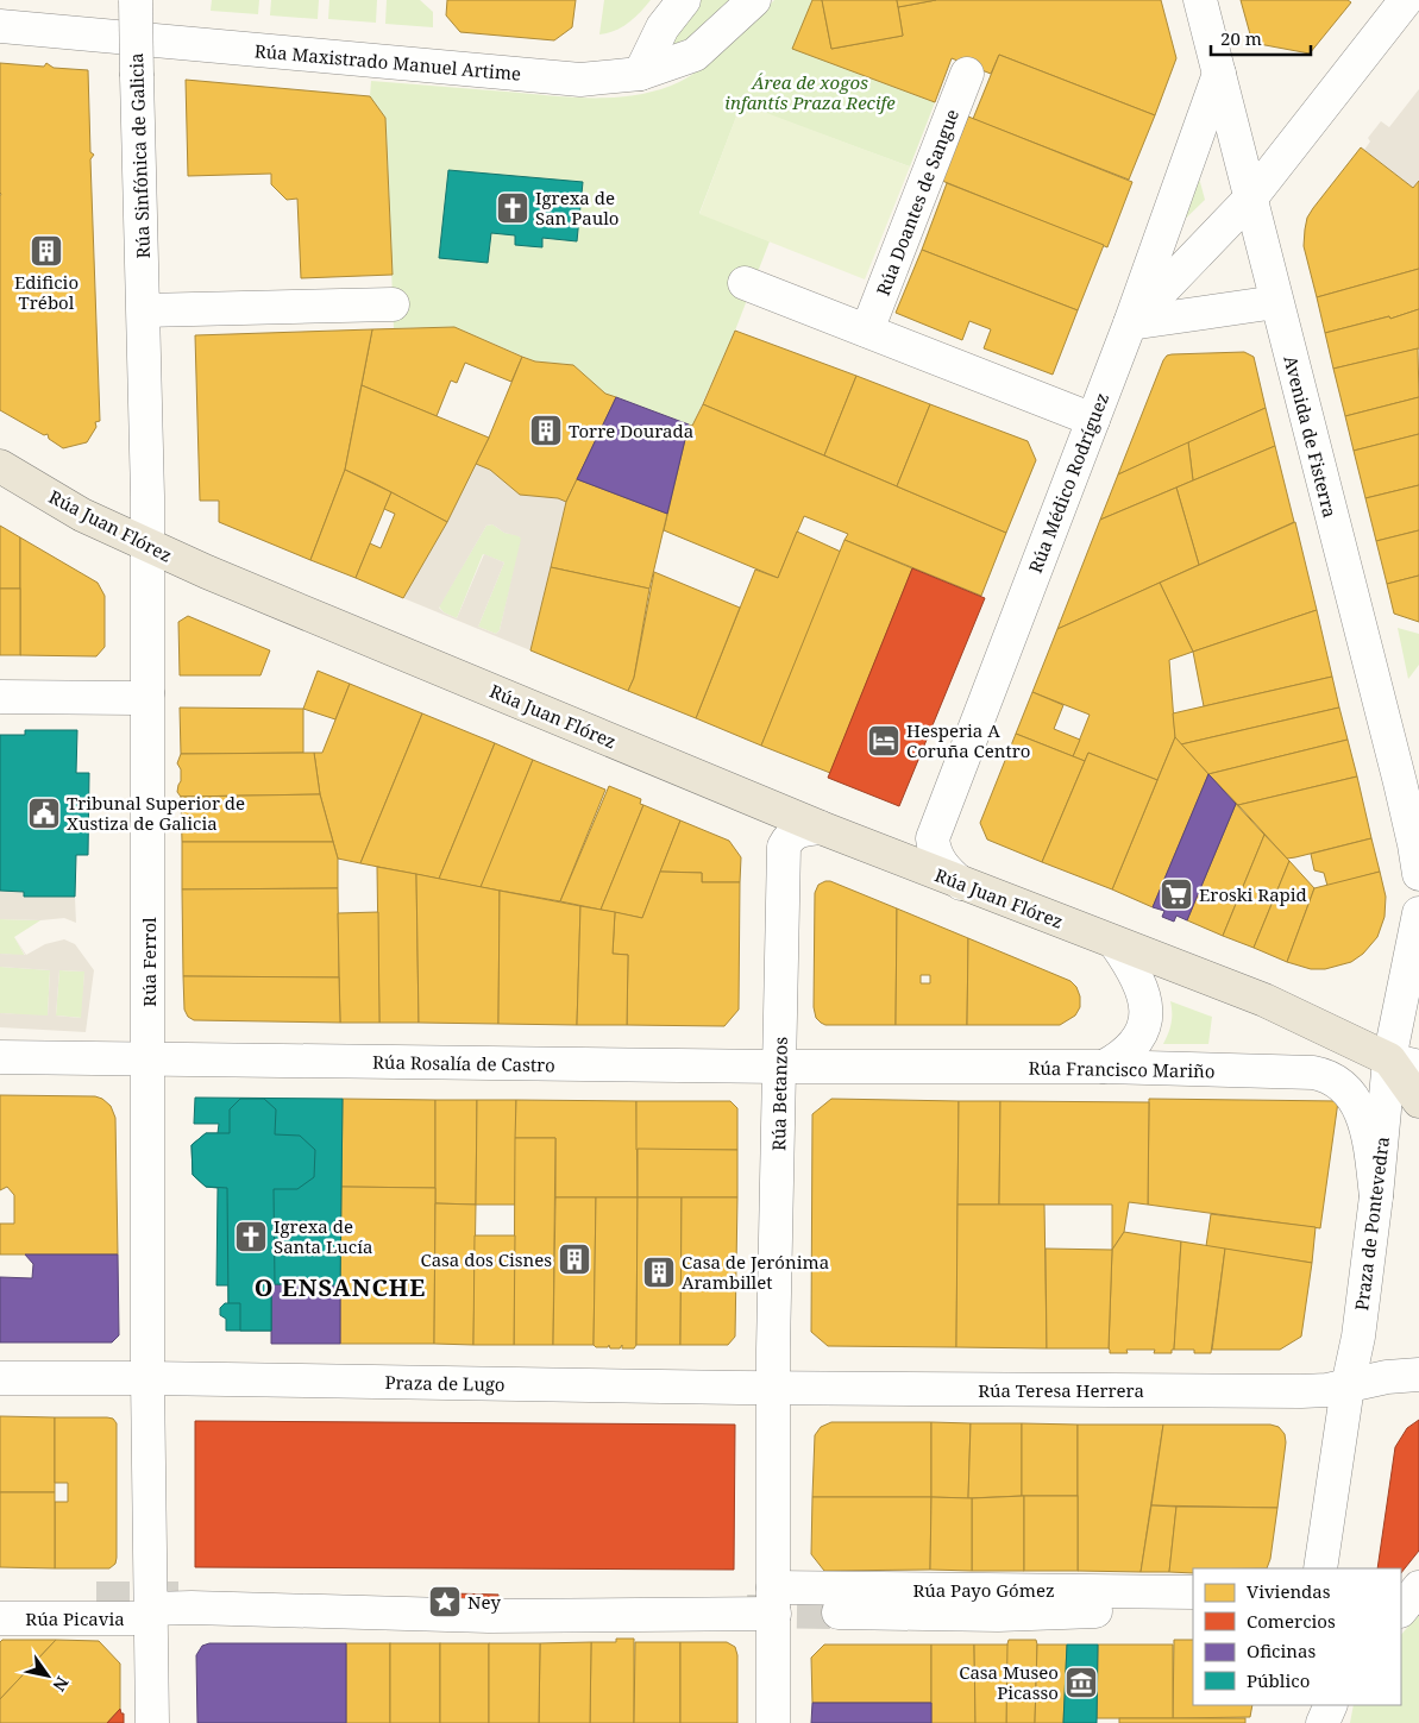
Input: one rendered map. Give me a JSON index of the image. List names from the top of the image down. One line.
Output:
{"streets":{"main road":["Rúa Juan Flórez"],"street":["Rúa Maxistrado Manuel Artime","Rúa Sinfónica de Galicia","Rúa Doantes de Sangue","Avenida de Fisterra","Rúa Médico Rodríguez","Rúa Ferrol","Rúa Rosalía de Castro","Rúa Francisco Mariño","Rúa Betanzos","Praza de Pontevedra","Praza de Lugo","Rúa Teresa Herrera","Rúa Payo Gómez","Rúa Picavia"]},"crossings":[["Rúa Sinfónica de Galicia","Rúa Juan Flórez"],["Rúa Sinfónica de Galicia","Rúa Ferrol"],["Avenida de Fisterra","Rúa Médico Rodríguez"],["Rúa Médico Rodríguez","Rúa Juan Flórez"],["Rúa Juan Flórez","Rúa Ferrol"],["Rúa Juan Flórez","Rúa Betanzos"],["Rúa Juan Flórez","Praza de Pontevedra"],["Rúa Ferrol","Rúa Rosalía de Castro"],["Rúa Ferrol","Praza de Lugo"],["Rúa Rosalía de Castro","Rúa Francisco Mariño"],["Rúa Rosalía de Castro","Rúa Betanzos"],["Rúa Francisco Mariño","Rúa Betanzos"],["Rúa Francisco Mariño","Praza de Pontevedra"],["Rúa Betanzos","Praza de Lugo"],["Rúa Betanzos","Rúa Teresa Herrera"],["Praza de Pontevedra","Rúa Teresa Herrera"],["Praza de Lugo","Rúa Teresa Herrera"]],"districts":["O ENSANCHE"],"parks":["Área de xogos infantís Praza Recife"],"places":{"church":["Igrexa de San Paulo","Igrexa de Santa Lucía"],"building":["Edificio Trébol","Torre Dourada","Casa dos Cisnes","Casa de Jerónima Arambillet"],"hotel":["Hesperia A Coruña Centro"],"public building":["Tribunal Superior de Xustiza de Galicia"],"supermarket":["Eroski Rapid"],"place":["Ney"],"museum":["Casa Museo Picasso"]},"legend":["Viviendas","Comercios","Oficinas","Público"],"scale_bar":"20 m","north":"bottom right"}
